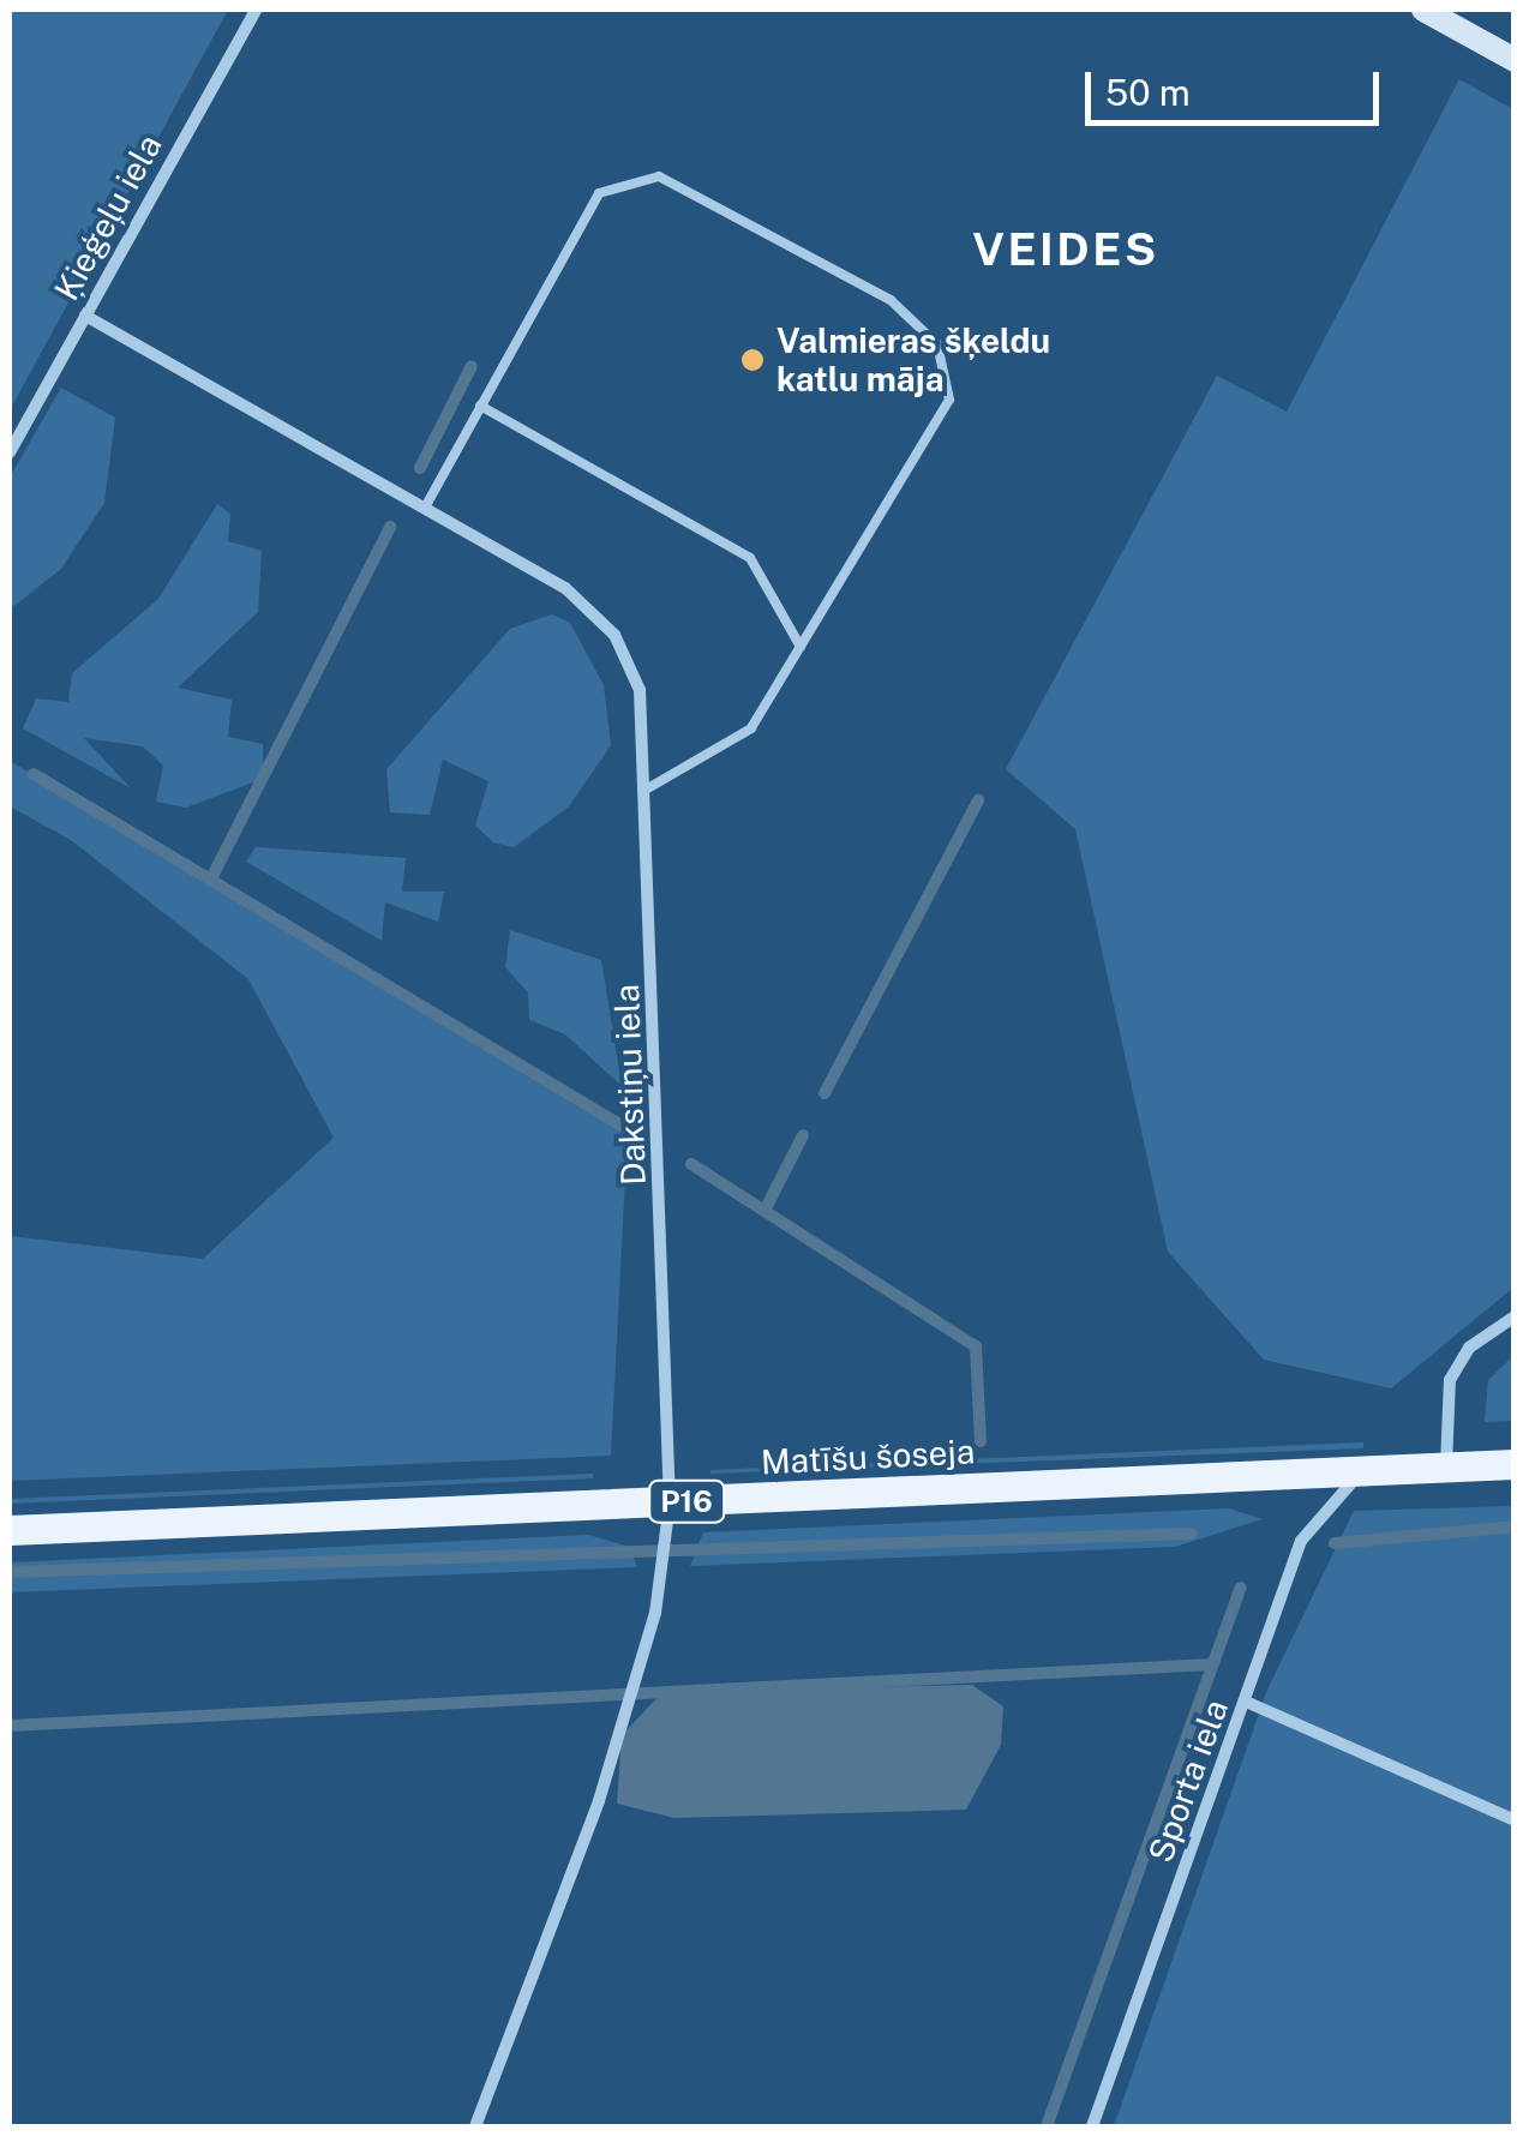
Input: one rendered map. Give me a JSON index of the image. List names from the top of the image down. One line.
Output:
{"streets":{"main road":["Matīšu šoseja","P16"],"street":["Ķieģeļu iela","Dakstiņu iela","Sporta iela"]},"crossings":[["Ķieģeļu iela","Dakstiņu iela"],["Dakstiņu iela","Matīšu šoseja"],["Matīšu šoseja","Sporta iela"]],"districts":["VEIDES"],"places":["Valmieras šķeldu katlu māja"],"scale_bar":"50 m"}
